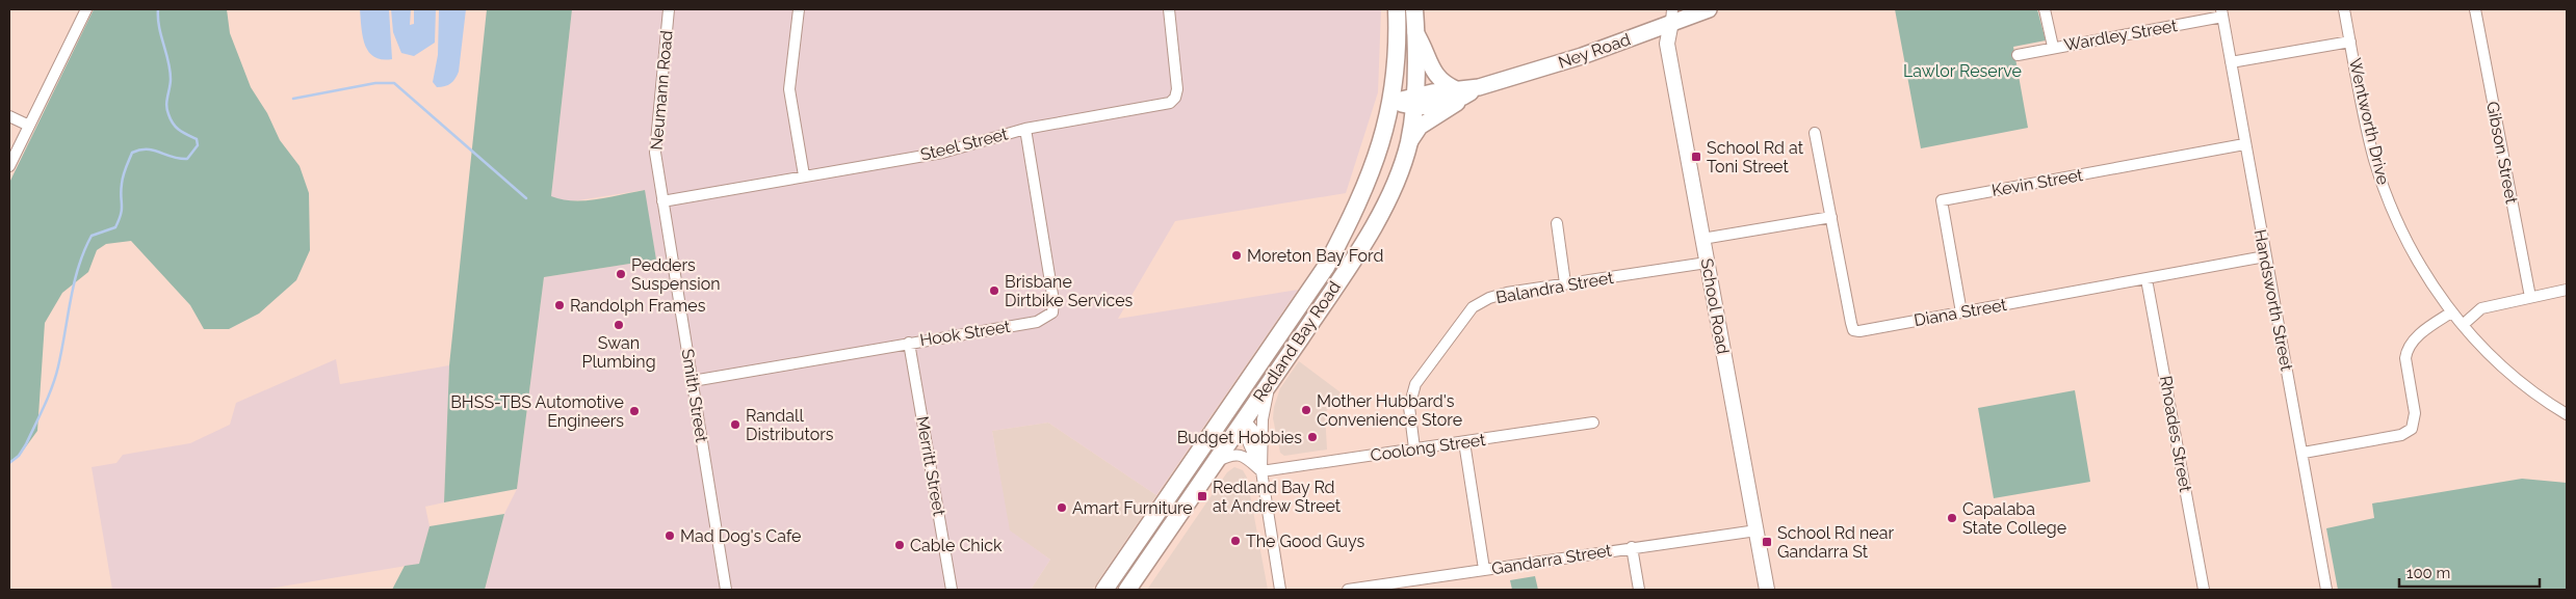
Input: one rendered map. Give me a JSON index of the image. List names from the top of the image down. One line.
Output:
{"streets":{"main road":["Ney Road","Redland Bay Road"],"street":["Wardley Street","Neumann Road","Wentworth Drive","Steel Street","Gibson Street","Kevin Street","Balandra Street","Handsworth Street","School Road","Diana Street","Hook Street","Smith Street","Rhoades Street","Coolong Street","Merritt Street","Gandarra Street"]},"crossings":[["Wardley Street","Handsworth Street"],["Ney Road","School Road"],["Ney Road","Redland Bay Road"],["Neumann Road","Steel Street"],["Neumann Road","Smith Street"],["Steel Street","Hook Street"],["Steel Street","Smith Street"],["Kevin Street","Handsworth Street"],["Kevin Street","Diana Street"],["Balandra Street","School Road"],["Balandra Street","Coolong Street"],["Handsworth Street","Diana Street"],["School Road","Gandarra Street"],["Diana Street","Rhoades Street"],["Hook Street","Smith Street"],["Hook Street","Merritt Street"]],"parks":["Lawlor Reserve"],"places":{"transit":["School Rd at Toni Street","Redland Bay Rd at Andrew Street","School Rd near Gandarra St"],"other":["Moreton Bay Ford","Pedders Suspension","Brisbane Dirtbike Services","Randolph Frames","Swan Plumbing","Mother Hubbard's Convenience Store","BHSS-TBS Automotive Engineers","Randall Distributors","Budget Hobbies","Amart Furniture","Capalaba State College","Mad Dog's Cafe","The Good Guys","Cable Chick"]},"scale_bar":"100 m"}
